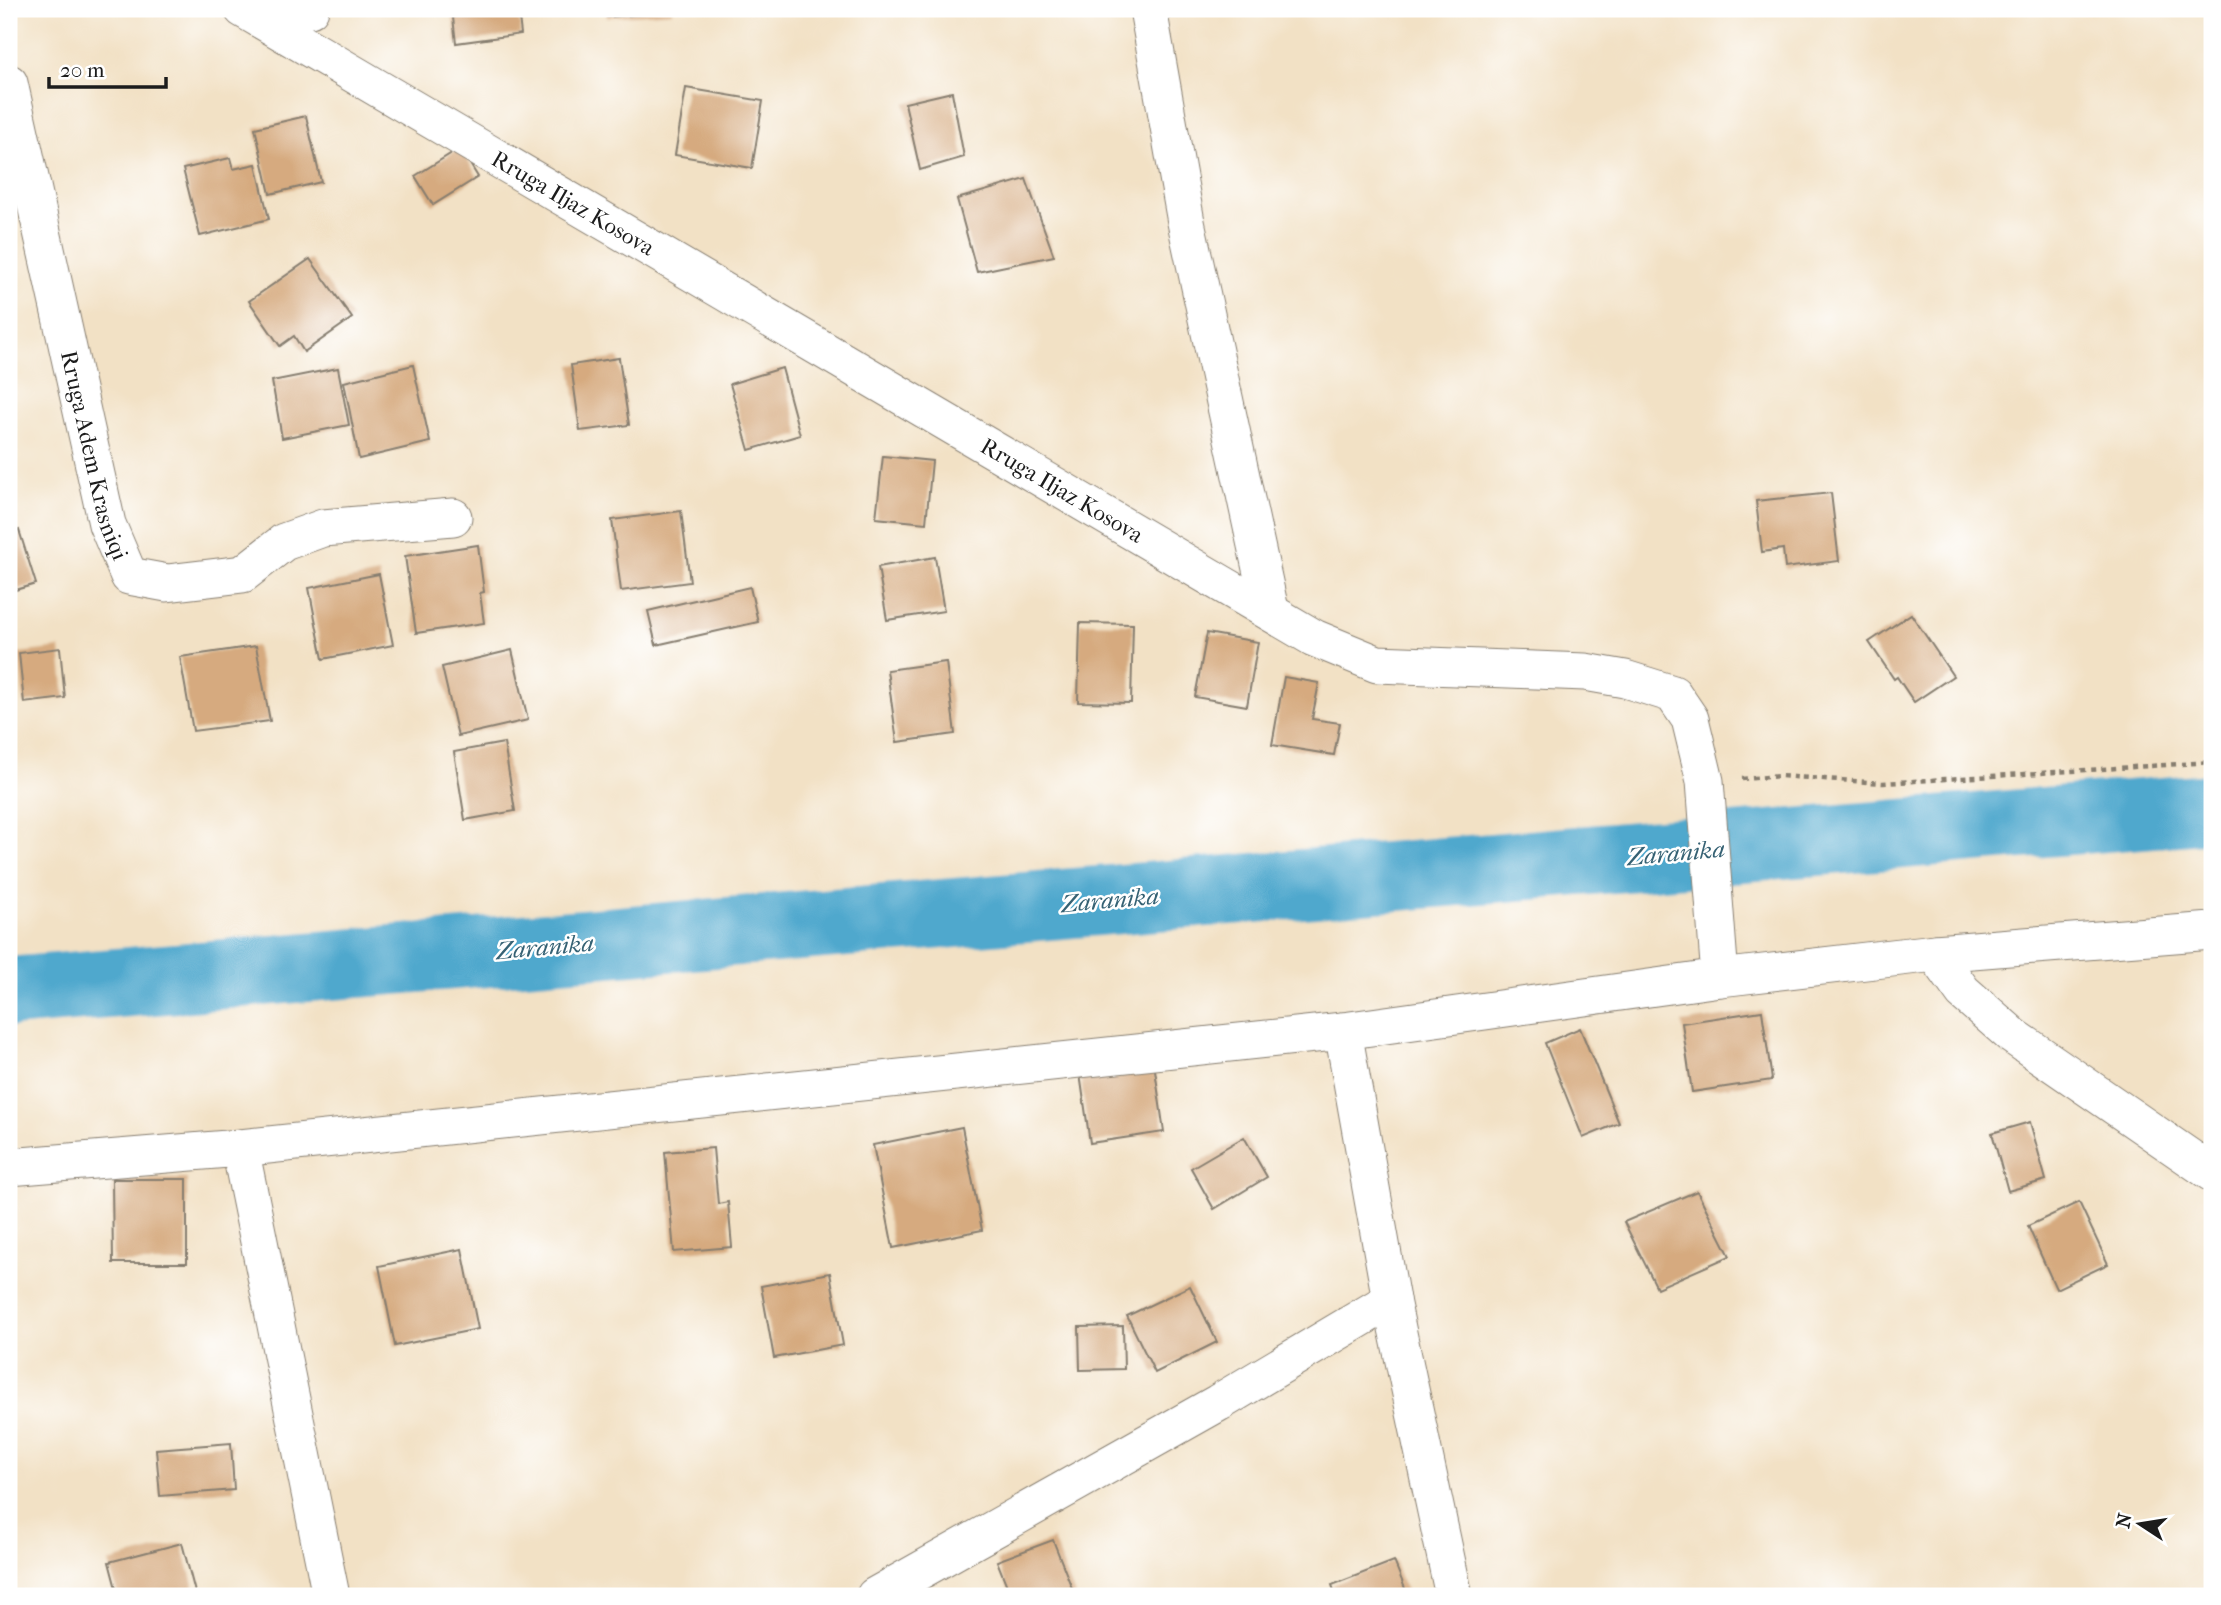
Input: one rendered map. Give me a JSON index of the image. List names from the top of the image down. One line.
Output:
{"streets":{"street":["Rruga Iljaz Kosova","Rruga Adem Krasniqi"]},"water":["Zaranika"],"scale_bar":"20 m","north":"left"}
